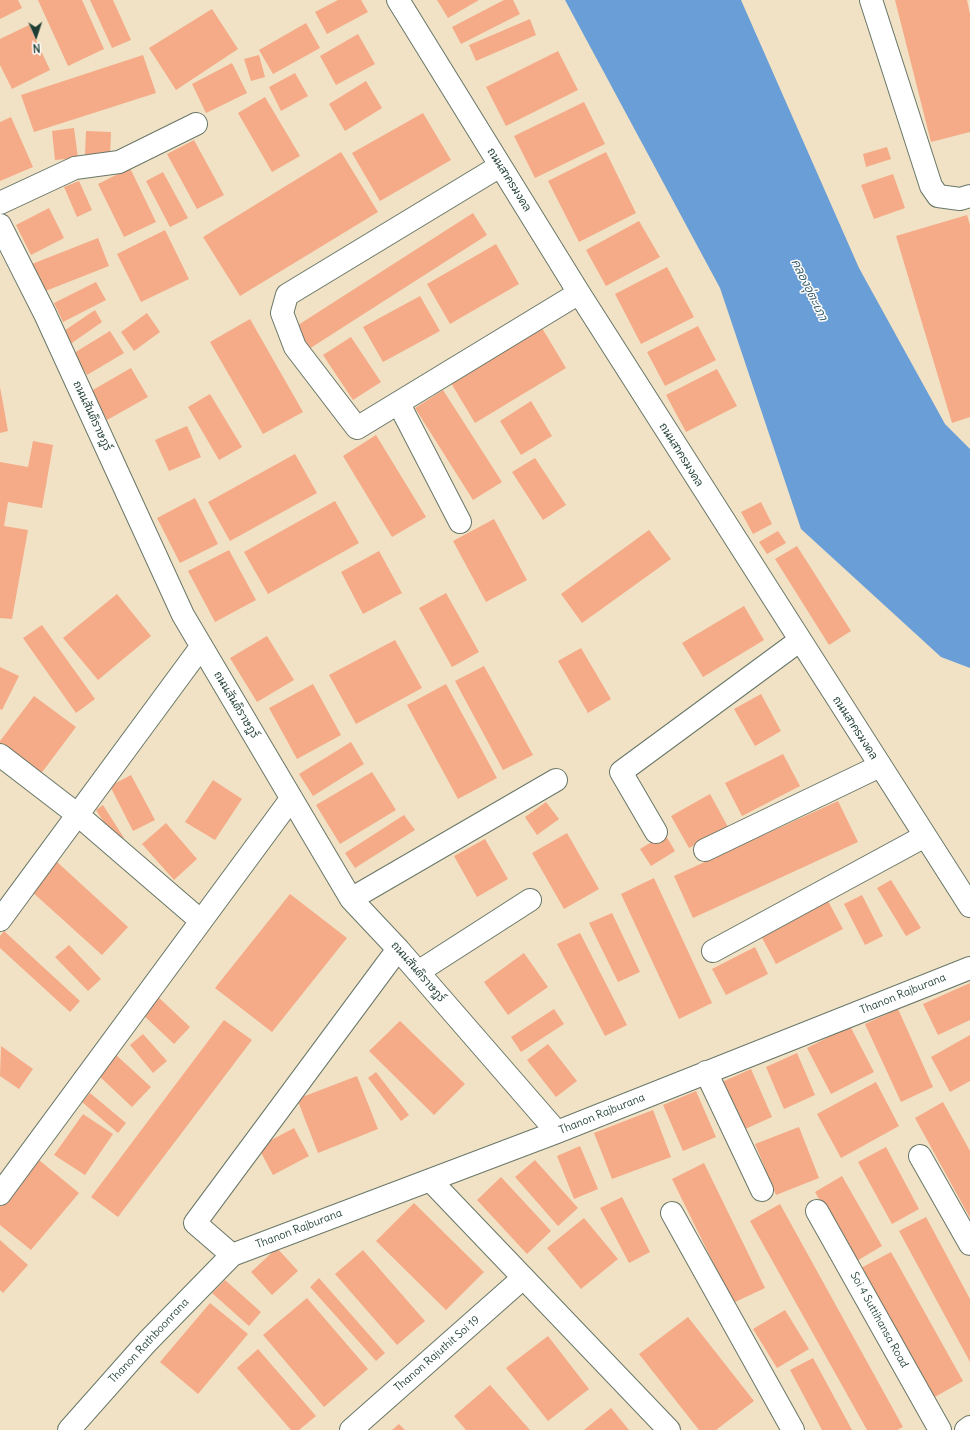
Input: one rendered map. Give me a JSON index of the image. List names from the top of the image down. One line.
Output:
{"streets":{"street":["ถนนสาครมงคล","ถนนสันติราษฎร์","Thanon Rajburana","Soi 4 Suttihansa Road","Thanon Rathboonrana","Thanon Rajuthit Soi 19"]},"crossings":[["ถนนสันติราษฎร์","Thanon Rajburana"],["Thanon Rajburana","Thanon Rathboonrana"]],"water":["คลองอุ่ตะเภา"],"north":"bottom"}
